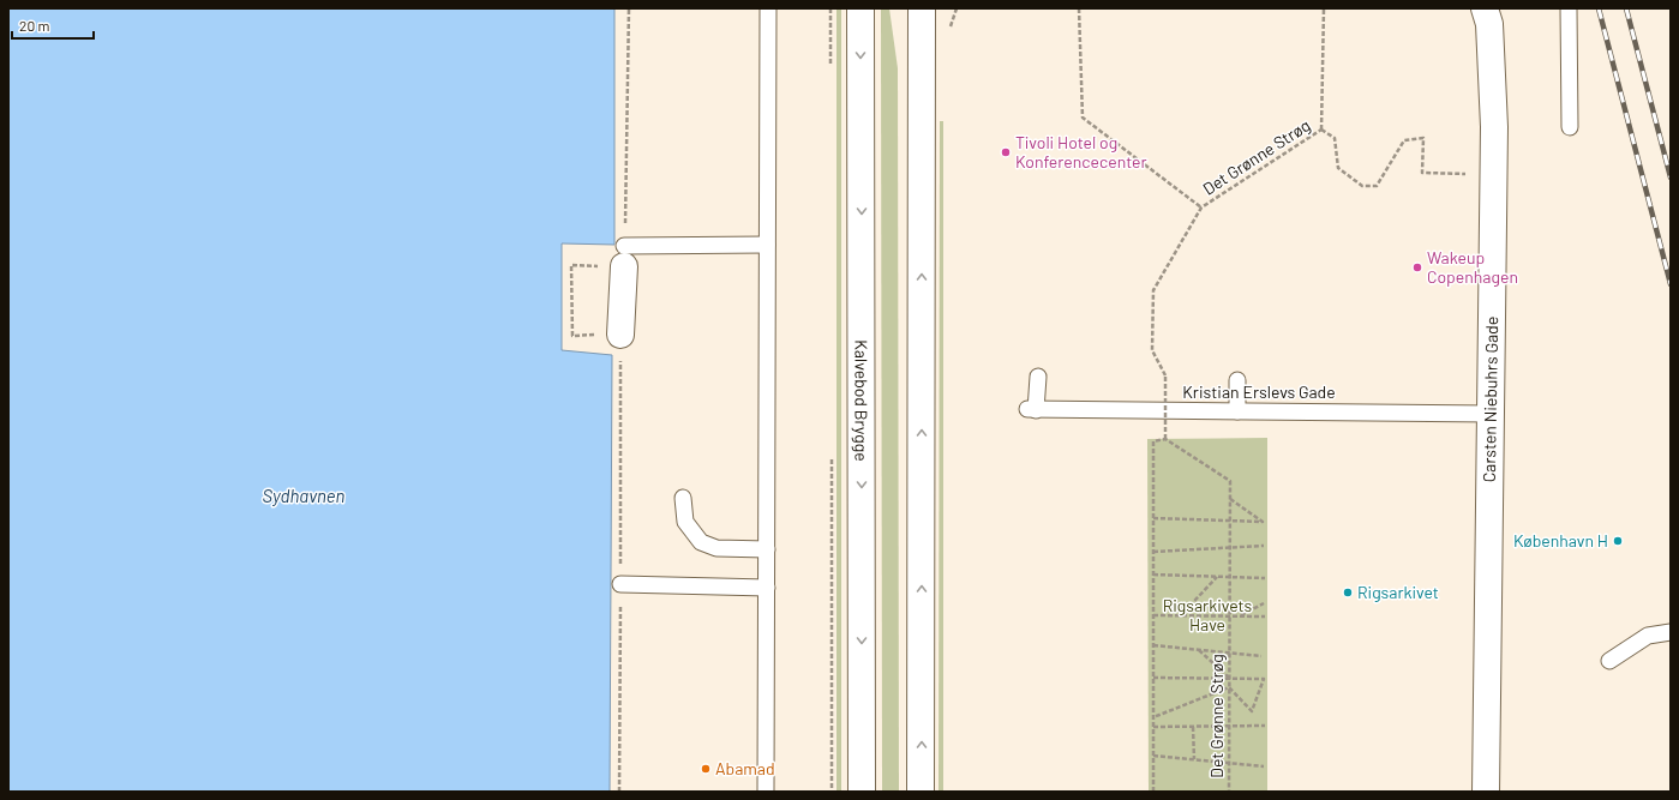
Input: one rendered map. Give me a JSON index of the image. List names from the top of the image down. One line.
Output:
{"streets":{"main road":["Carsten Niebuhrs Gade","Kalvebod Brygge"],"lane":["Kristian Erslevs Gade"],"path":["Det Grønne Strøg"]},"crossings":[["Kristian Erslevs Gade","Carsten Niebuhrs Gade"]],"water":["Sydhavnen"],"parks":["Rigsarkivets Have"],"places":["Tivoli Hotel og Konferencecenter","Wakeup Copenhagen","København H","Rigsarkivet","Abamad"],"scale_bar":"20 m"}
